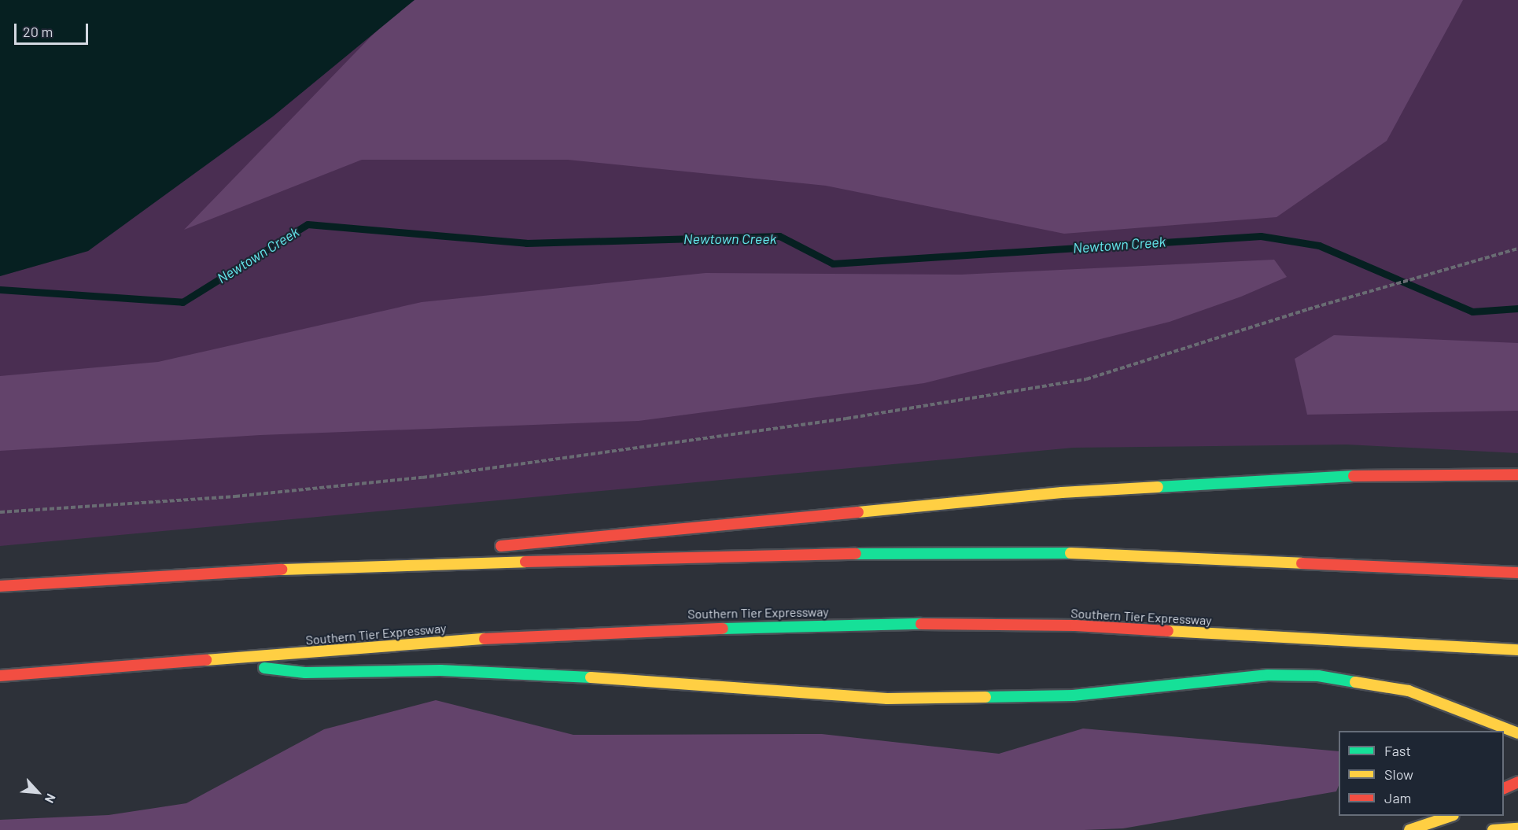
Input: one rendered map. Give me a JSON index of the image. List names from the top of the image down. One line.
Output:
{"streets":{"main road":["Southern Tier Expressway"]},"water":["Newtown Creek"],"legend":["Fast","Slow","Jam"],"scale_bar":"20 m","north":"bottom right"}
